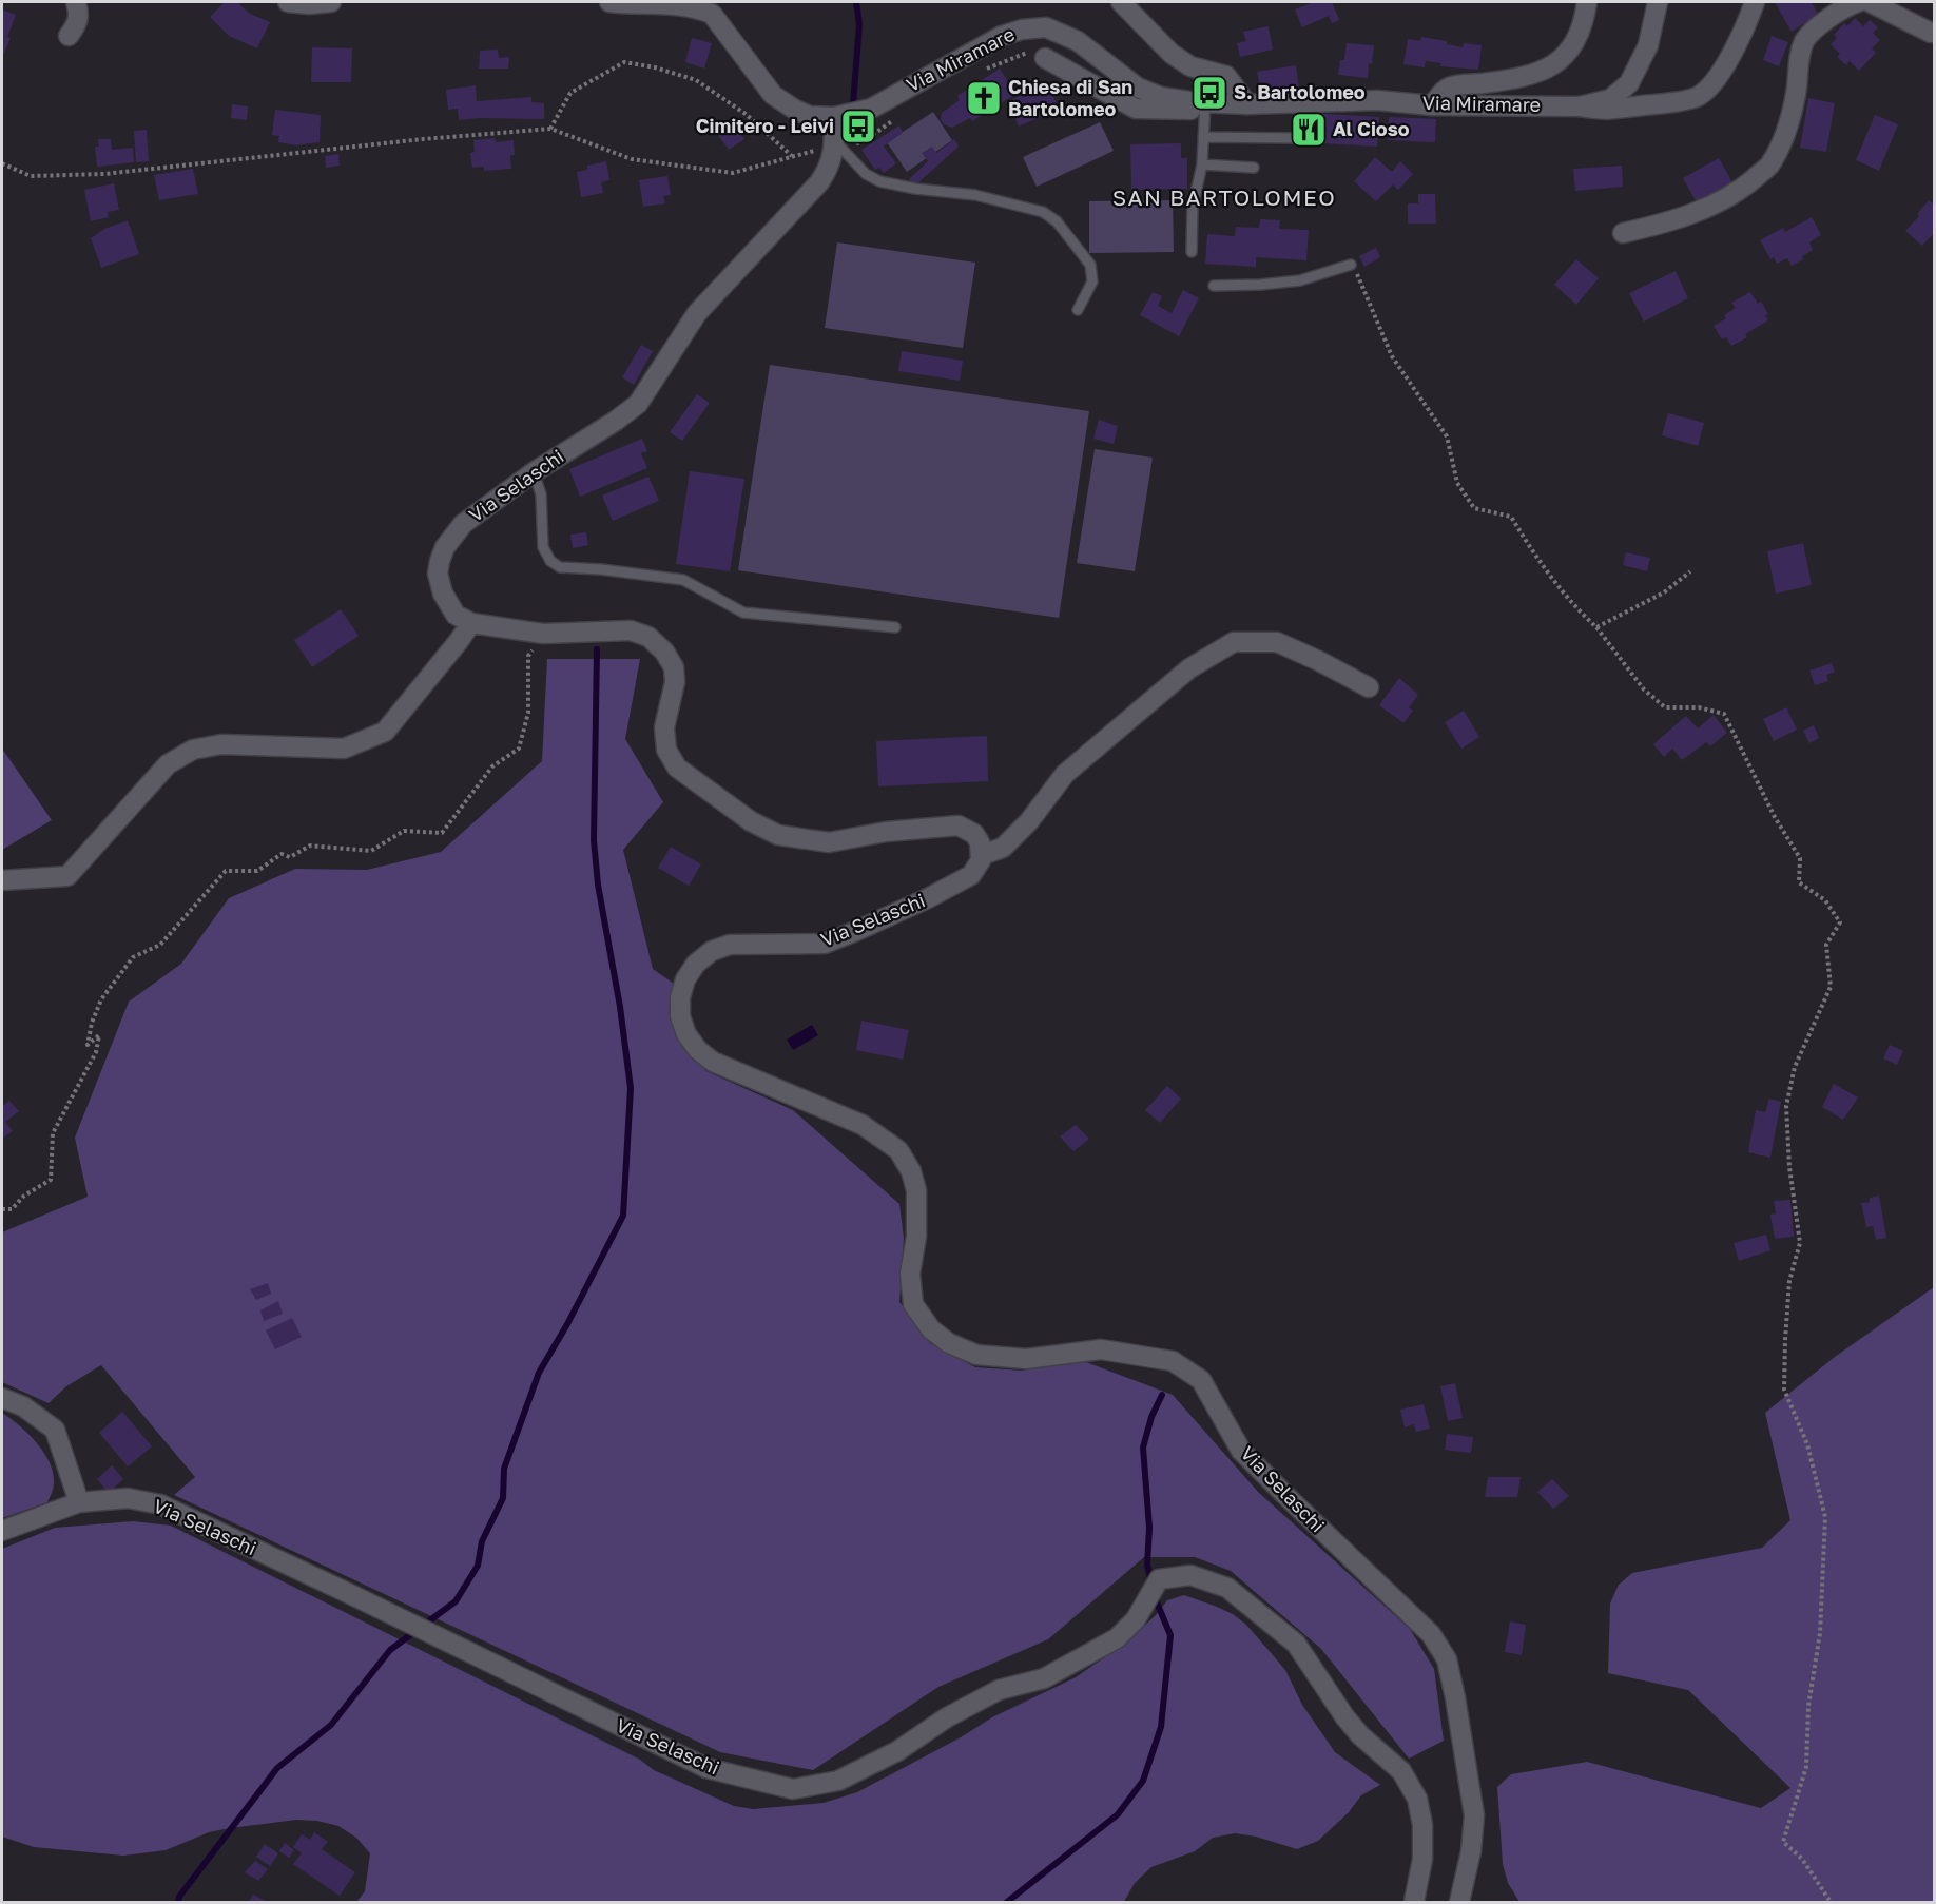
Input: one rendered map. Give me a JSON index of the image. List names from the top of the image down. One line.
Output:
{"streets":{"street":["Via Miramare","Via Selaschi"]},"crossings":[["Via Miramare","Via Selaschi"]],"districts":["SAN BARTOLOMEO"],"places":{"bus stop":["S. Bartolomeo","Cimitero - Leivi"],"church":["Chiesa di San Bartolomeo"],"restaurant":["Al Cioso"]}}
